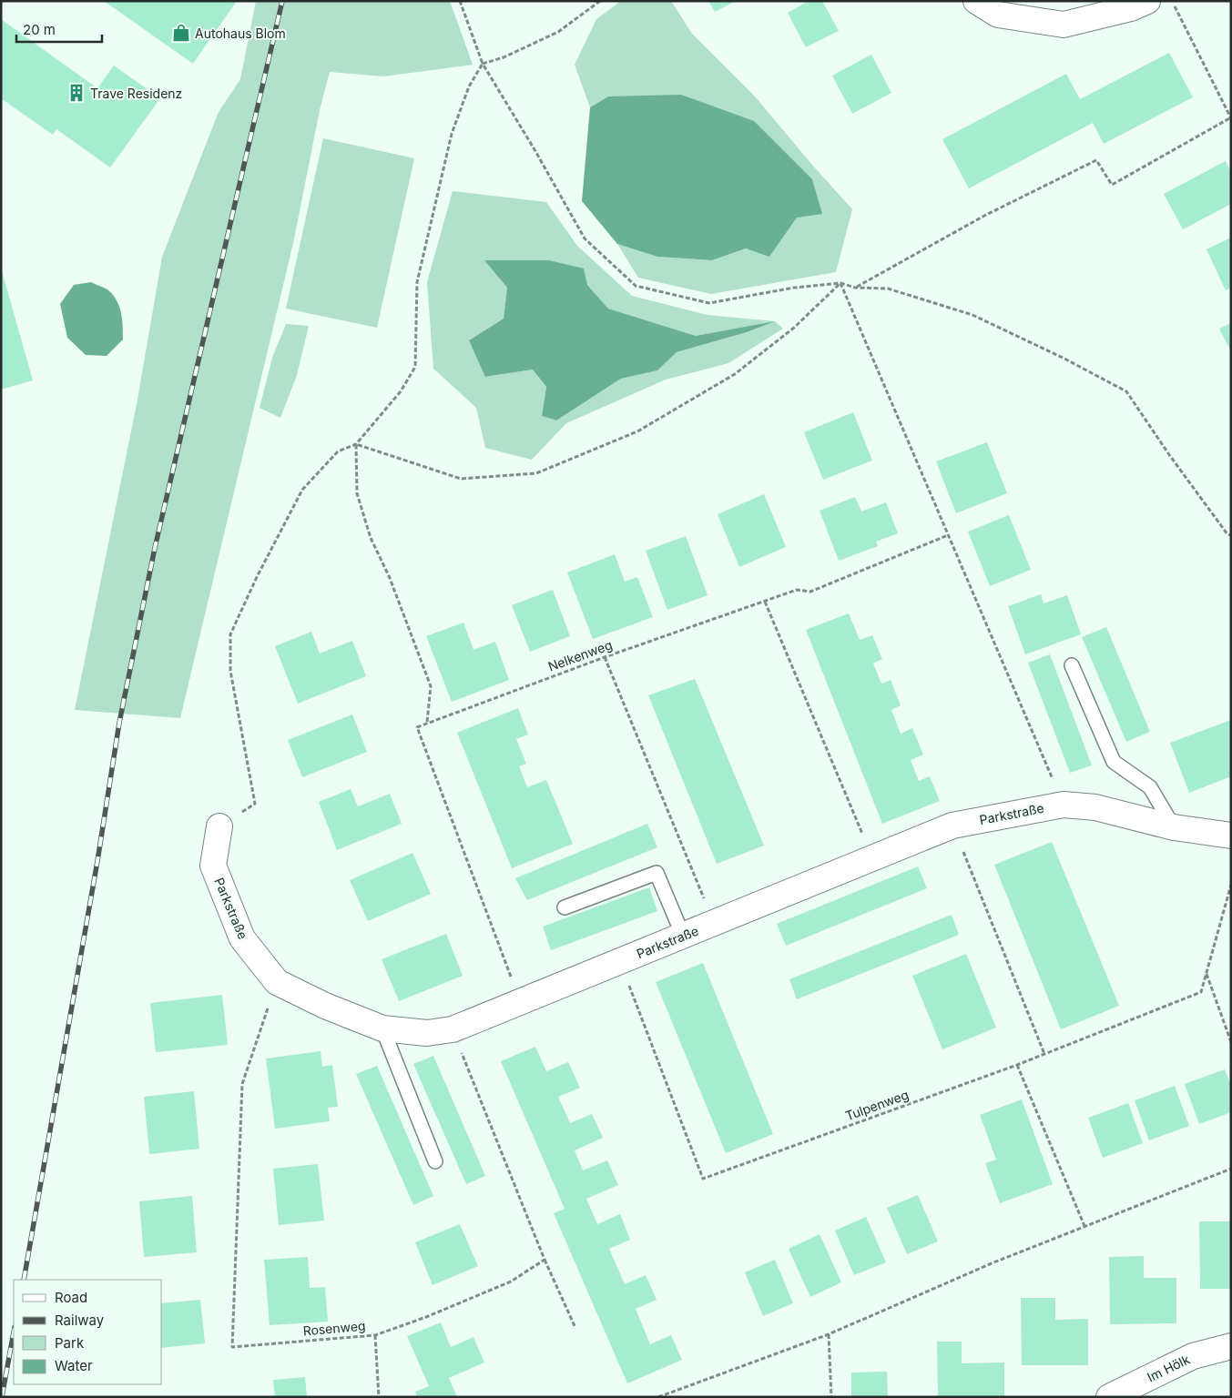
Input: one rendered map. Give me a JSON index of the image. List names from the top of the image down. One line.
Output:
{"streets":{"street":["Parkstraße","Im Hölk"],"path":["Nelkenweg","Tulpenweg","Rosenweg"]},"crossings":[["Parkstraße","Tulpenweg"],["Parkstraße","Rosenweg"]],"places":{"shop":["Autohaus Blom"],"building":["Trave Residenz"]},"legend":["Road","Railway","Park","Water"],"scale_bar":"20 m"}
